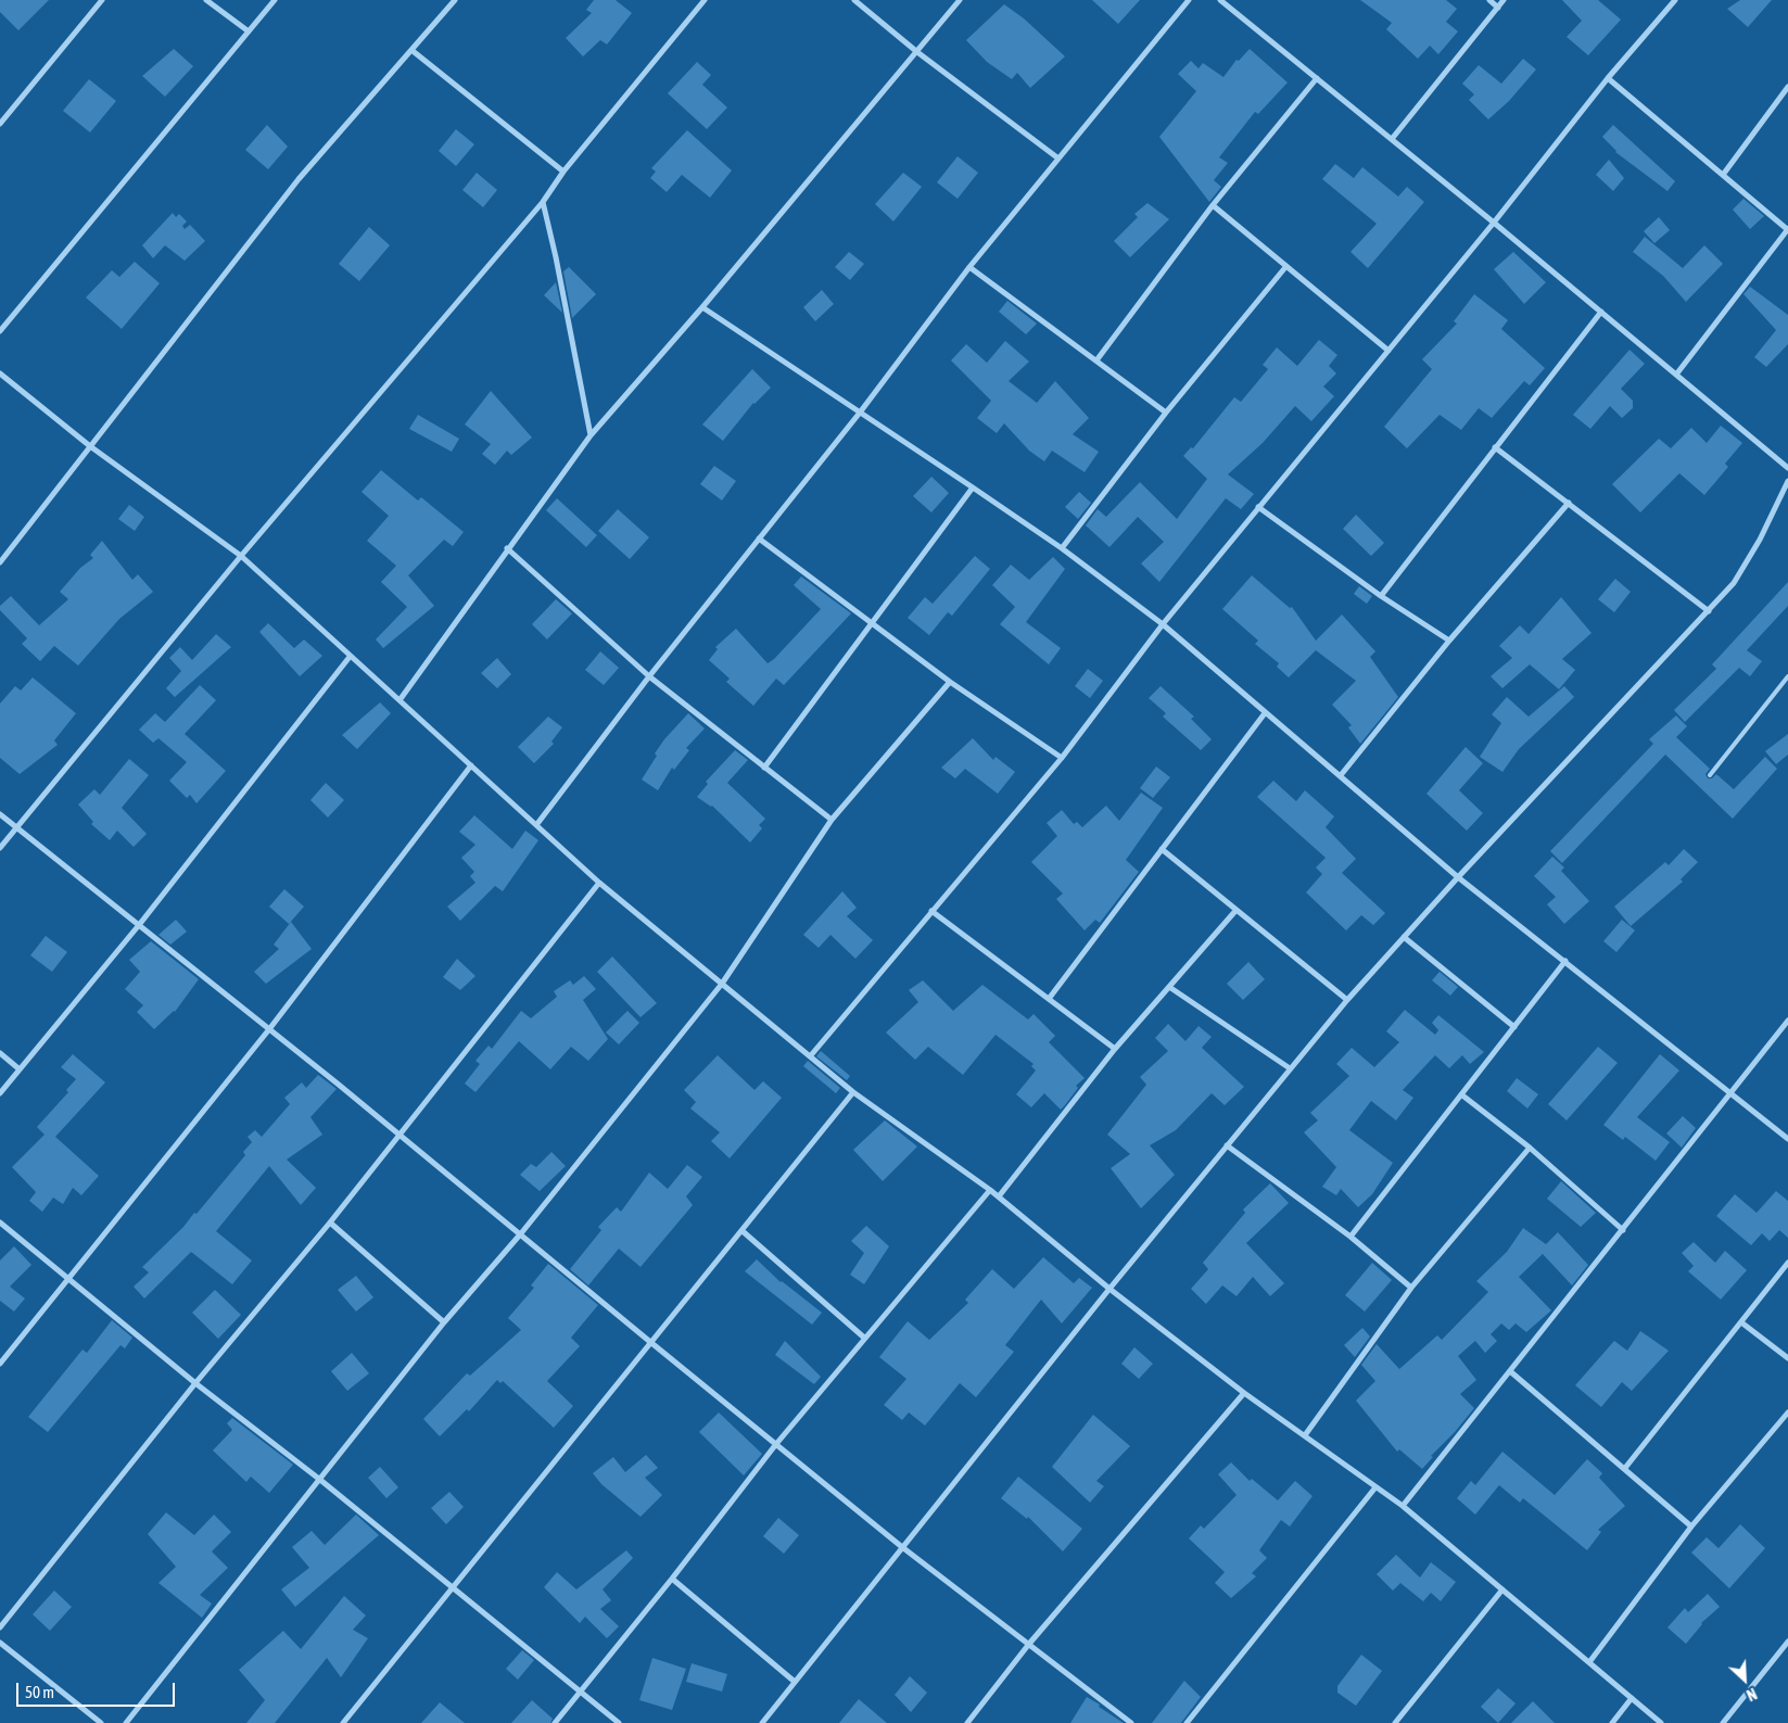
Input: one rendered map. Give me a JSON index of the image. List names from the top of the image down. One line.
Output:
{"scale_bar":"50 m","north":"bottom right"}
